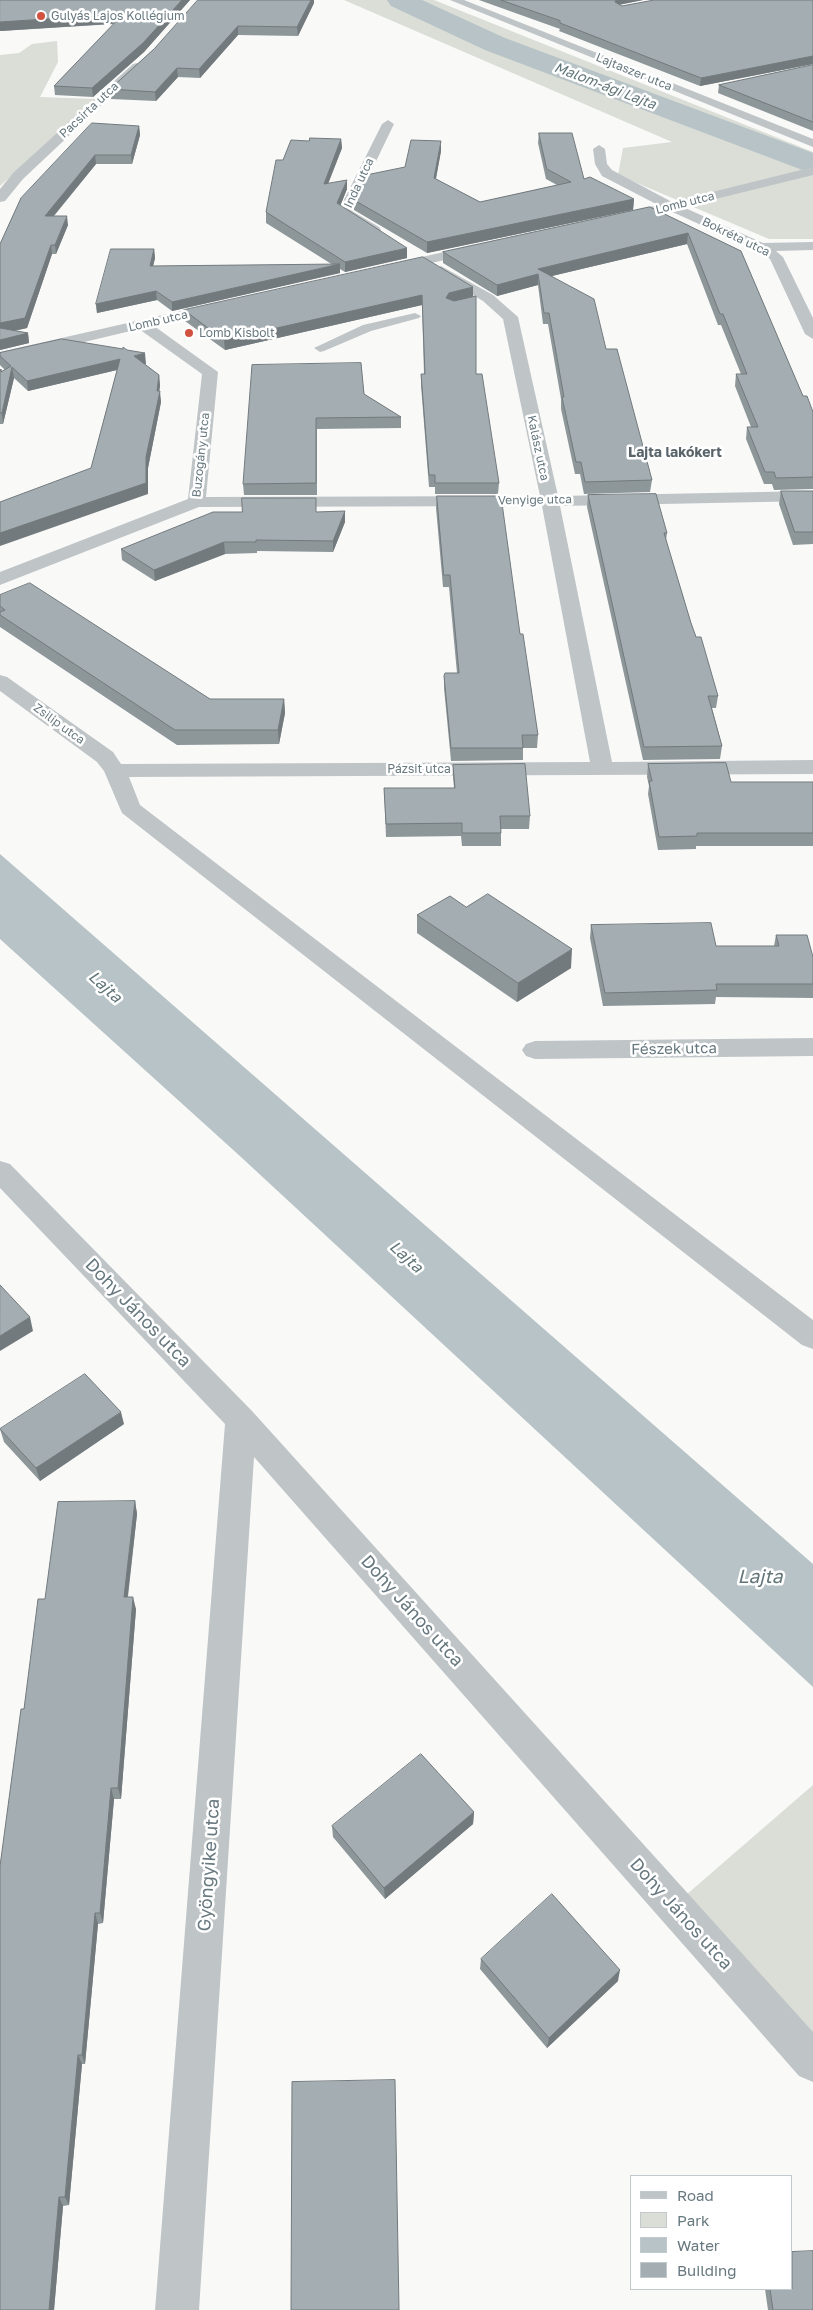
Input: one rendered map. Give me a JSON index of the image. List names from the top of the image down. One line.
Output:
{"streets":{"street":["Lajtaszer utca","Pacsirta utca","Inda utca","Lomb utca","Bokréta utca","Kalász utca","Buzogány utca","Venyige utca","Zsilip utca","Pázsit utca","Fészek utca","Dohy János utca","Gyöngyike utca"]},"crossings":[["Lomb utca","Bokréta utca"],["Lomb utca","Buzogány utca"],["Kalász utca","Venyige utca"],["Kalász utca","Pázsit utca"],["Buzogány utca","Venyige utca"],["Zsilip utca","Pázsit utca"],["Dohy János utca","Gyöngyike utca"]],"districts":["Lajta lakókert"],"water":["Malom-ági Lajta","Lajta"],"places":["Gulyás Lajos Kollégium","Lomb Kisbolt"],"legend":["Road","Park","Water","Building"]}
